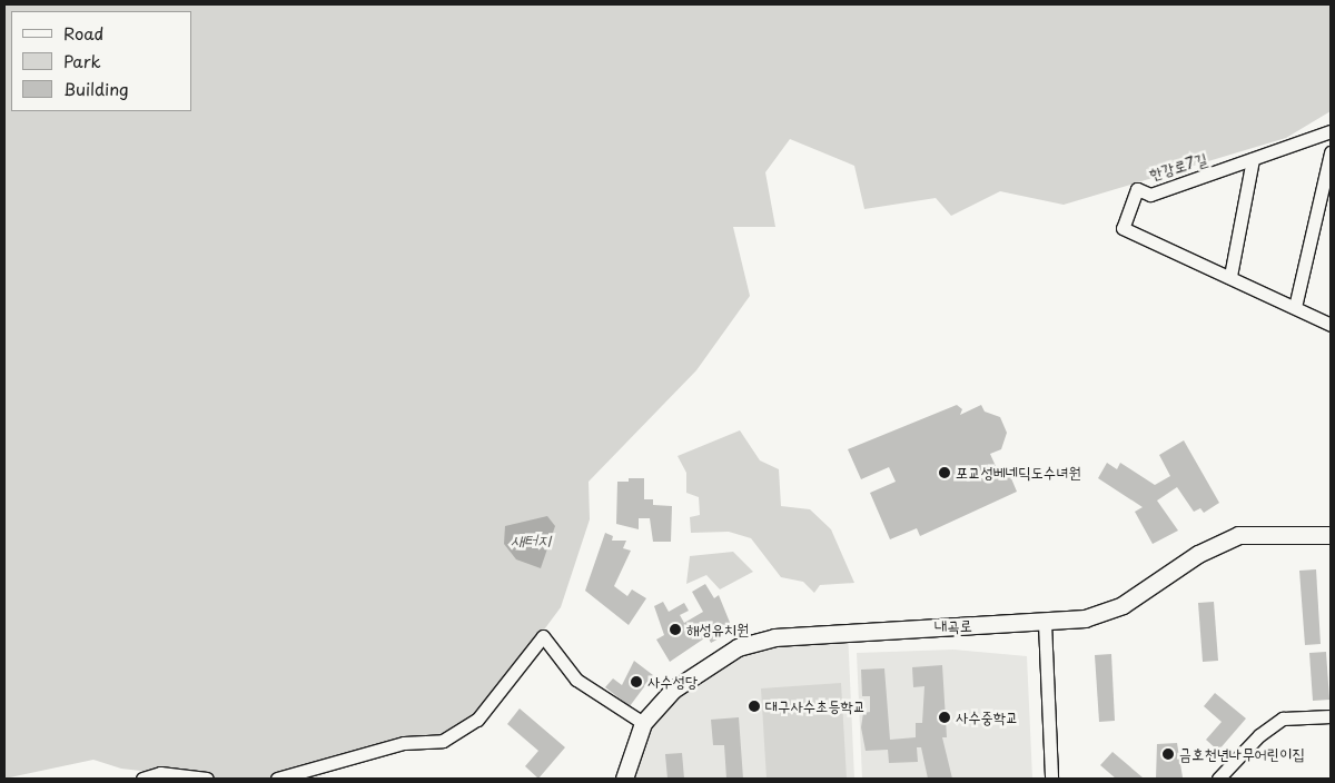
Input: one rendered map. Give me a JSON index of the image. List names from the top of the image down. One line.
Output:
{"streets":{"main road":["내곡로"],"street":["한강로7길"]},"water":["새터지"],"places":["포교성베네딕도수녀원","해성유치원","사수성당","대구사수초등학교","사수중학교","금호천년나무어린이집"],"legend":["Road","Park","Building"]}
